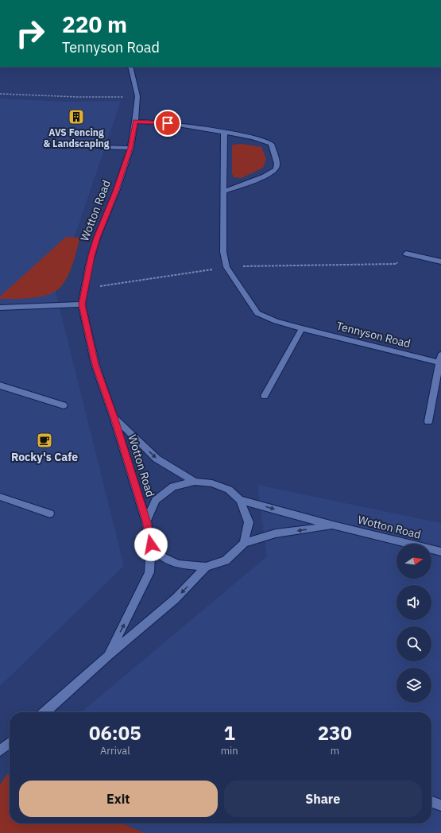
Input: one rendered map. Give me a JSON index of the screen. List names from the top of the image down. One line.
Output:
{"streets":{"street":["Wotton Road","Tennyson Road"]},"places":{"building":["AVS Fencing & Landscaping"],"cafe":["Rocky's Cafe"]},"north":"right","page":{"turn":["220 m","Tennyson Road"],"eta":["06:05","Arrival","1","min","230","m"],"buttons":["Exit","Share"]}}
